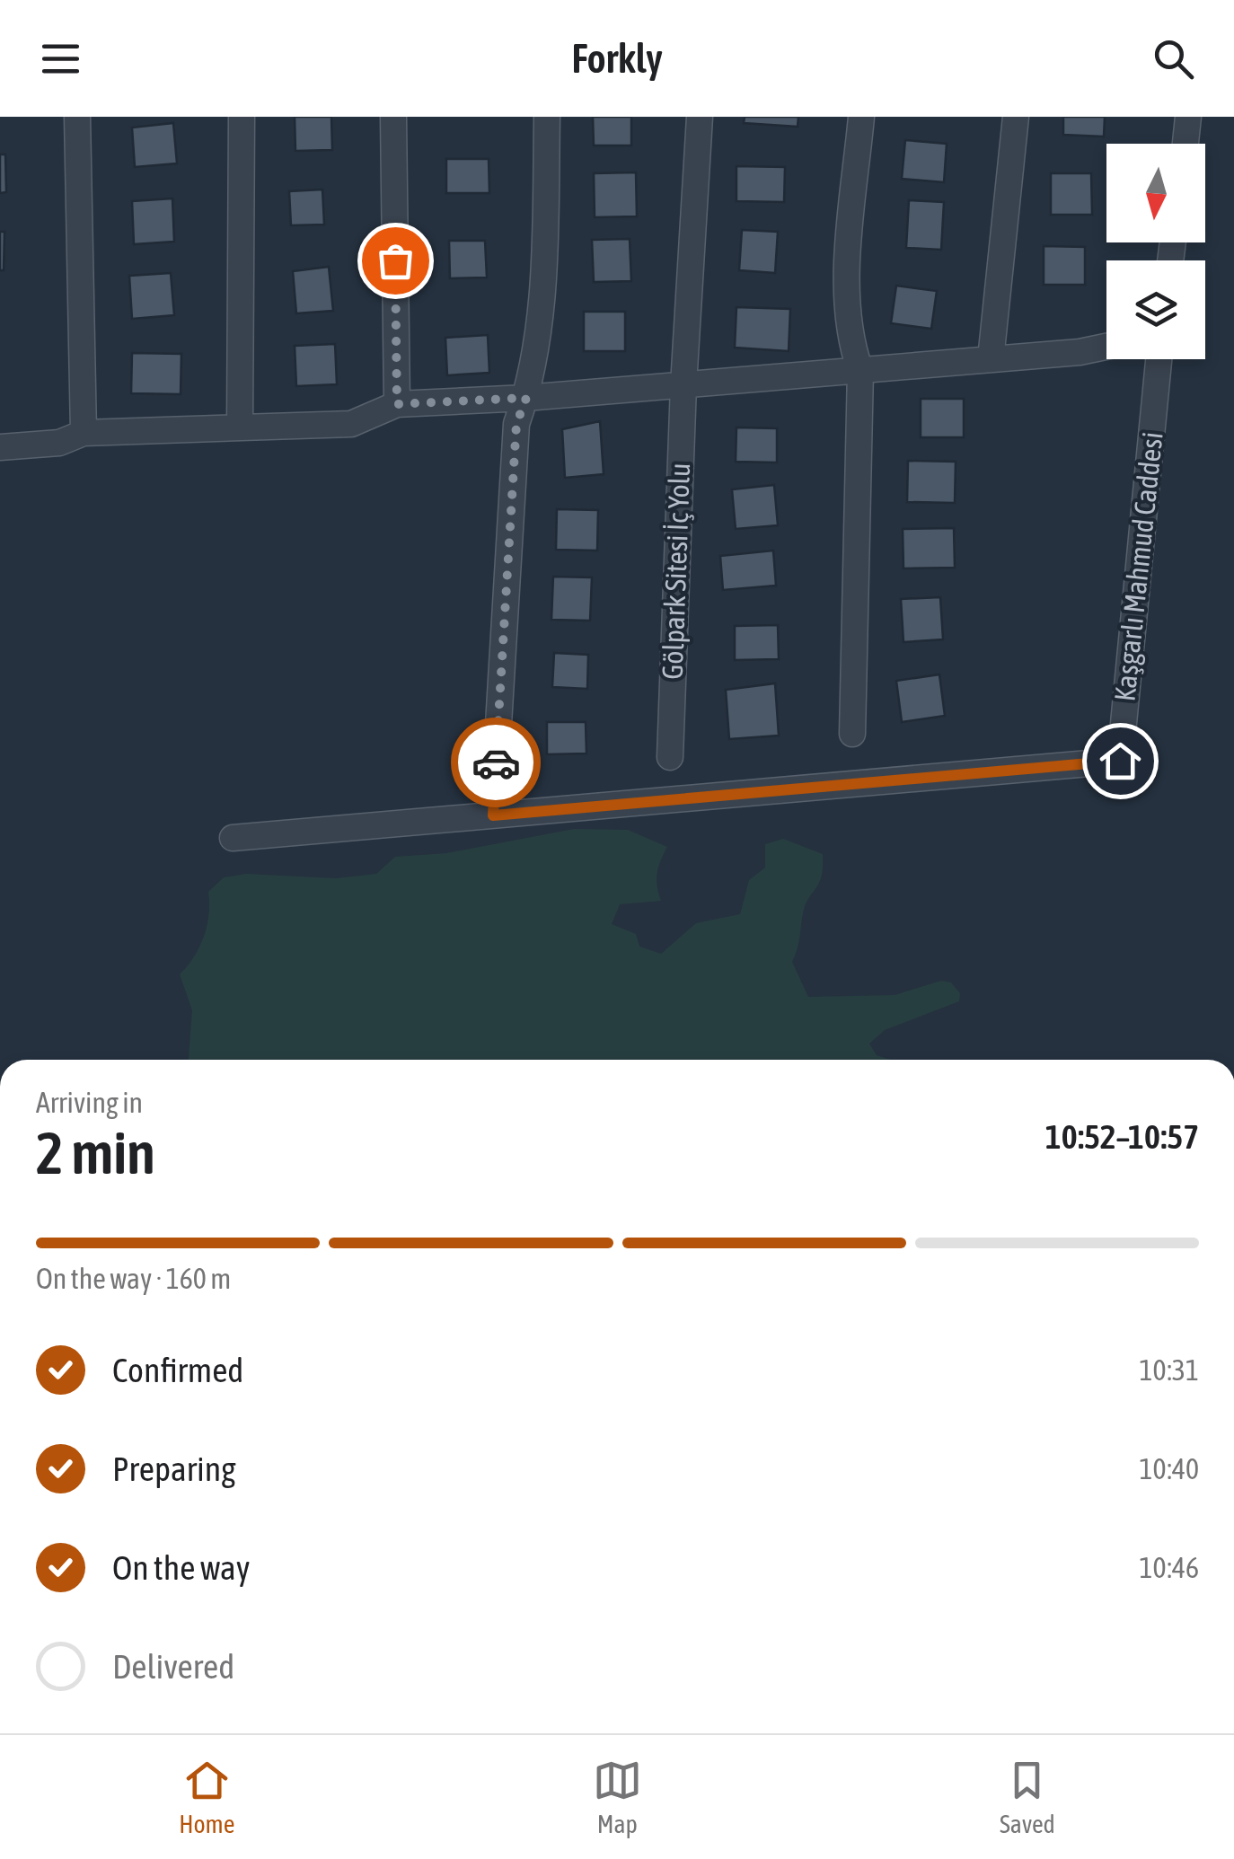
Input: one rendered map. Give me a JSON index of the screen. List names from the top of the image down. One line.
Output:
{"streets":{"street":["Kaşgarlı Mahmud Caddesi","Gölpark Sitesi İç Yolu"]},"north":"bottom","page":{"header":"Forkly","heading":["2 min","Arriving in","10:52–10:57"],"bar":"On the way · 160 m","list":[["Confirmed","10:31"],["Preparing","10:40"],["On the way","10:46"],"Delivered"],"tabs":["Home","Map","Saved"]}}
